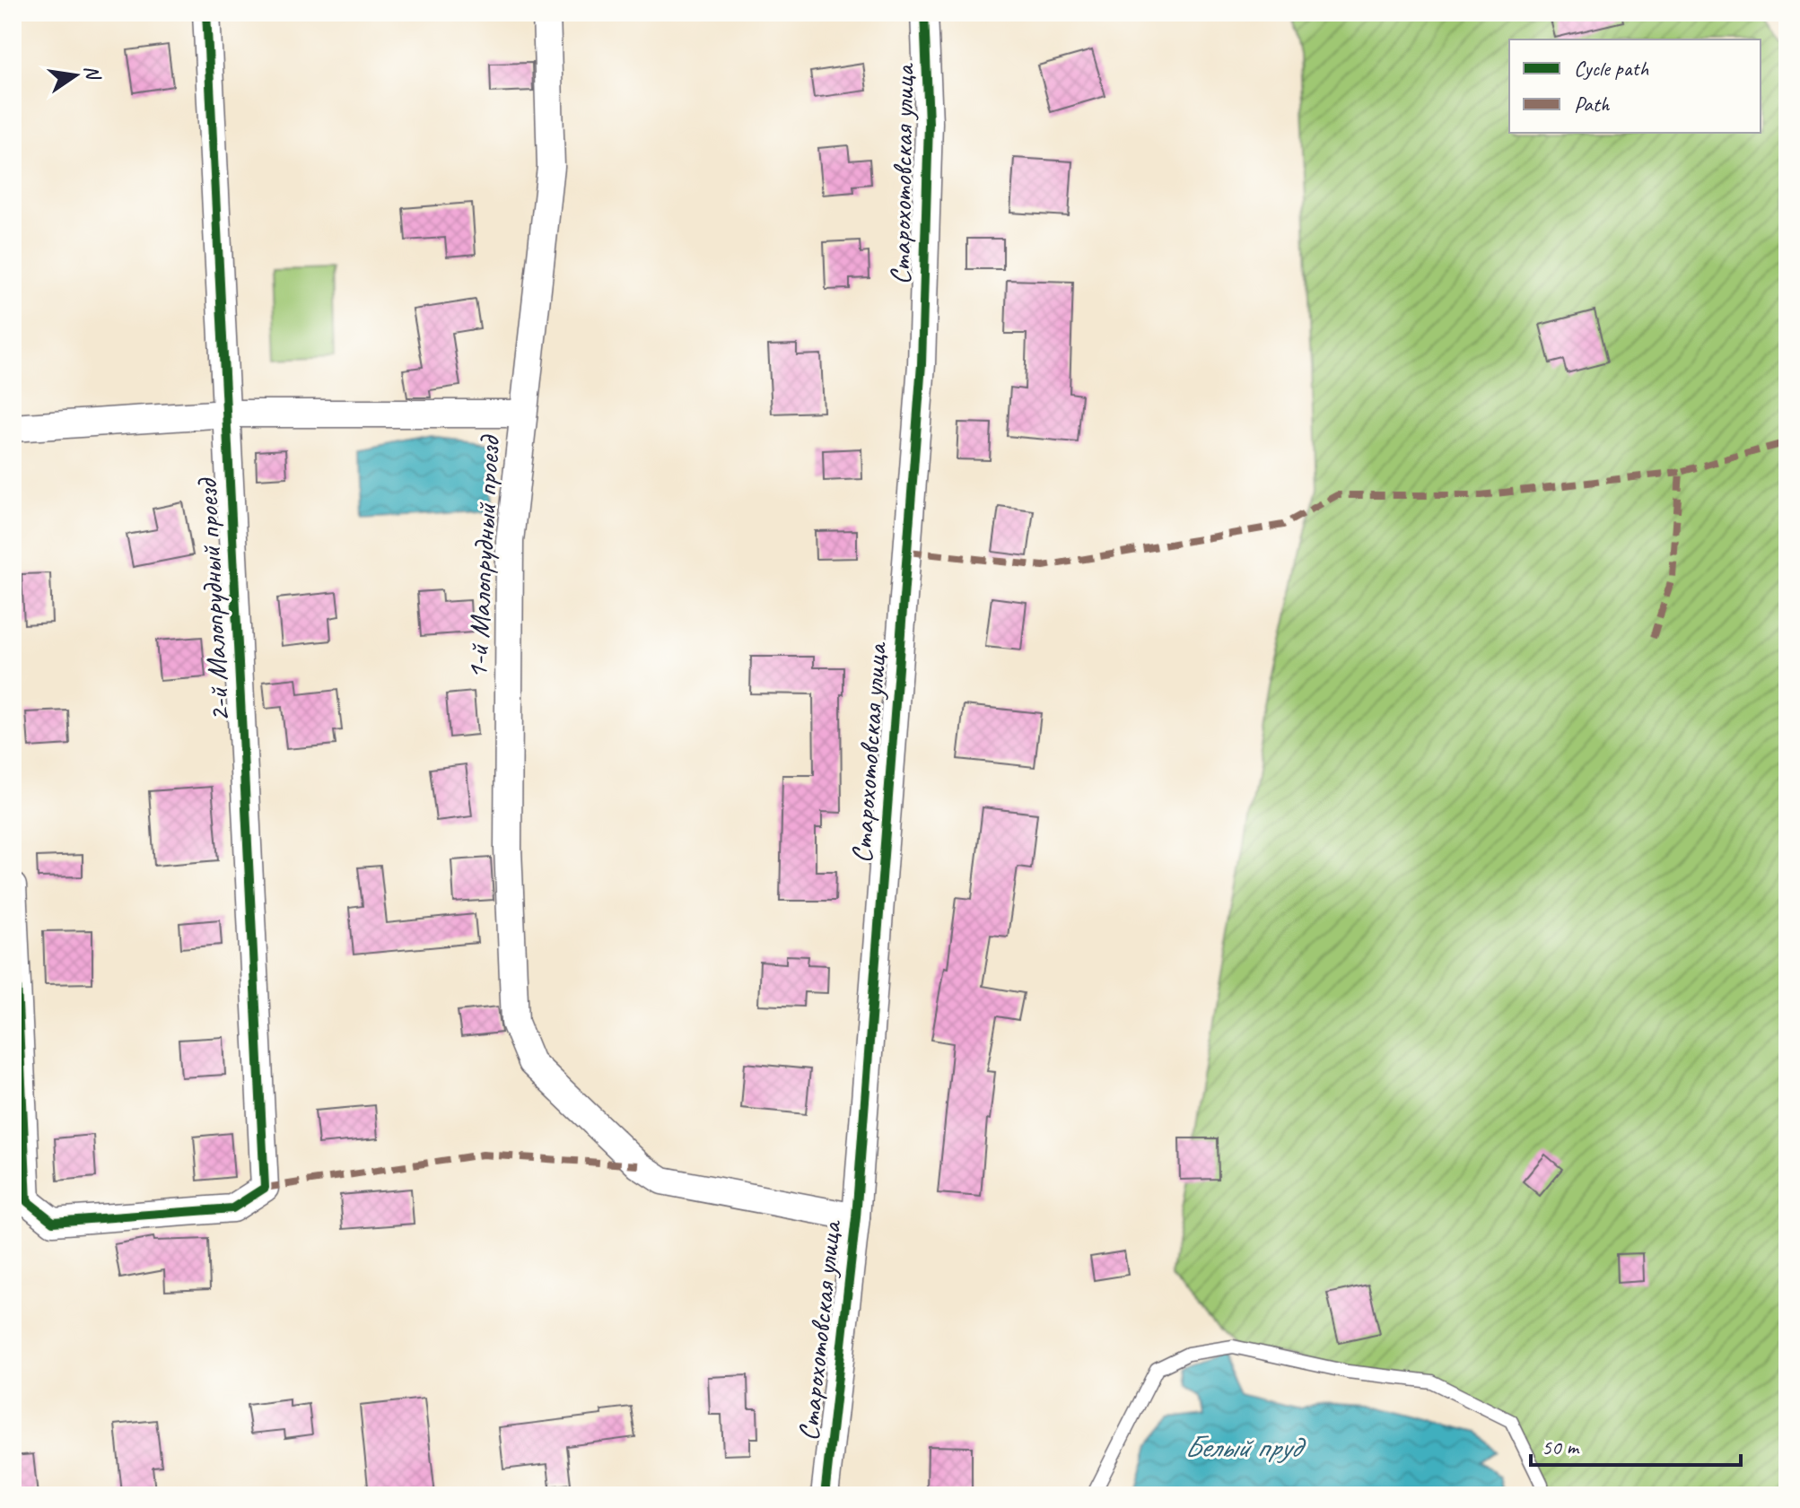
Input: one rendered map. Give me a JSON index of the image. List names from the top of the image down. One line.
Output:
{"streets":{"street":["Старохотовская улица","1-й Малопрудный проезд","2-й Малопрудный проезд"]},"crossings":[["Старохотовская улица","1-й Малопрудный проезд"]],"water":["Белый пруд"],"legend":["Cycle path","Path"],"scale_bar":"50 m","north":"right"}
